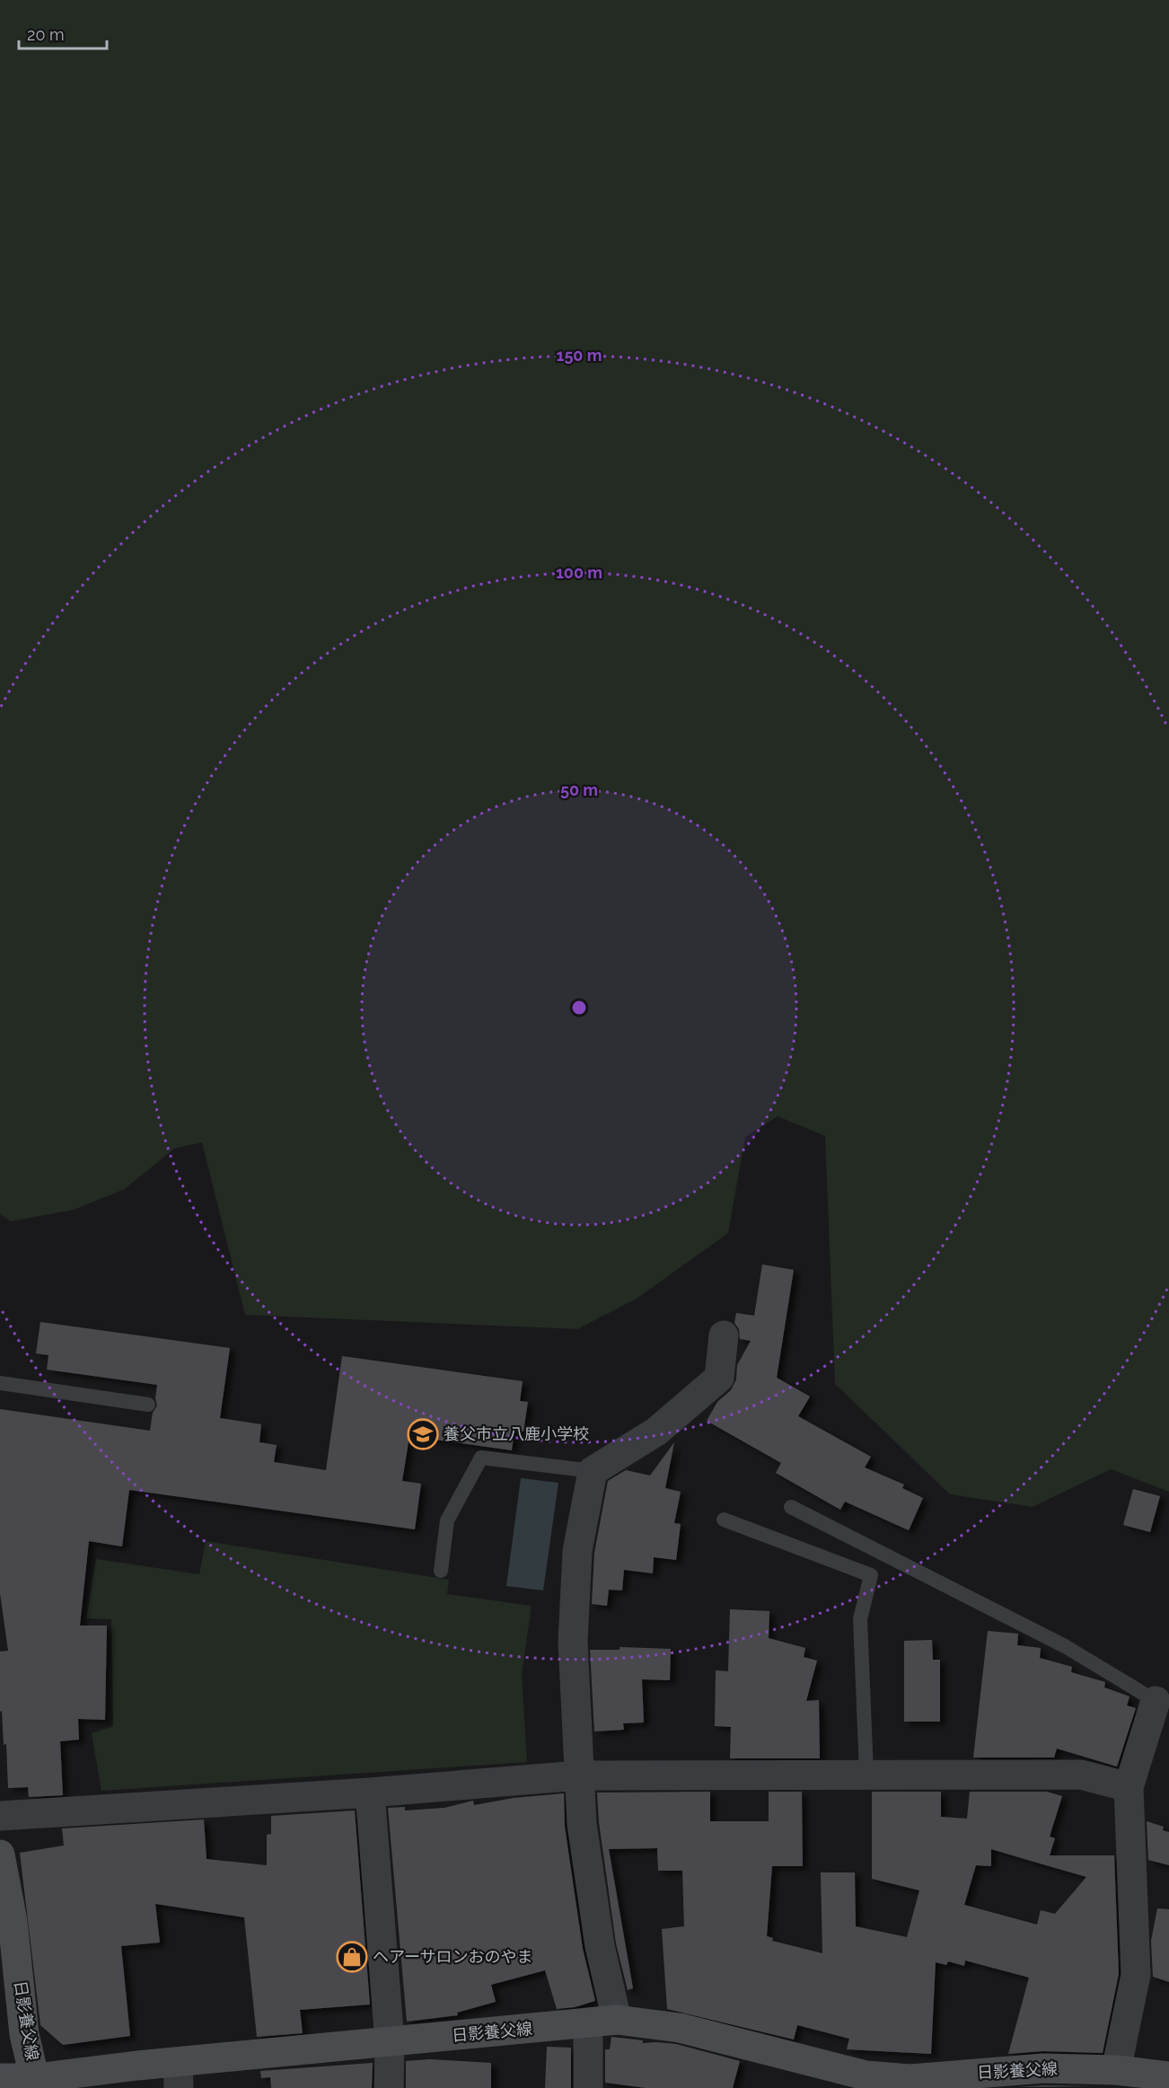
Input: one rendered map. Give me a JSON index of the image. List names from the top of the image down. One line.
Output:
{"streets":{"main road":["日影養父線"]},"places":{"school or university":["養父市立八鹿小学校"],"shop":["ヘアーサロンおのやま"]},"scale_bar":"20 m","rings":["150 m","100 m","50 m"]}
